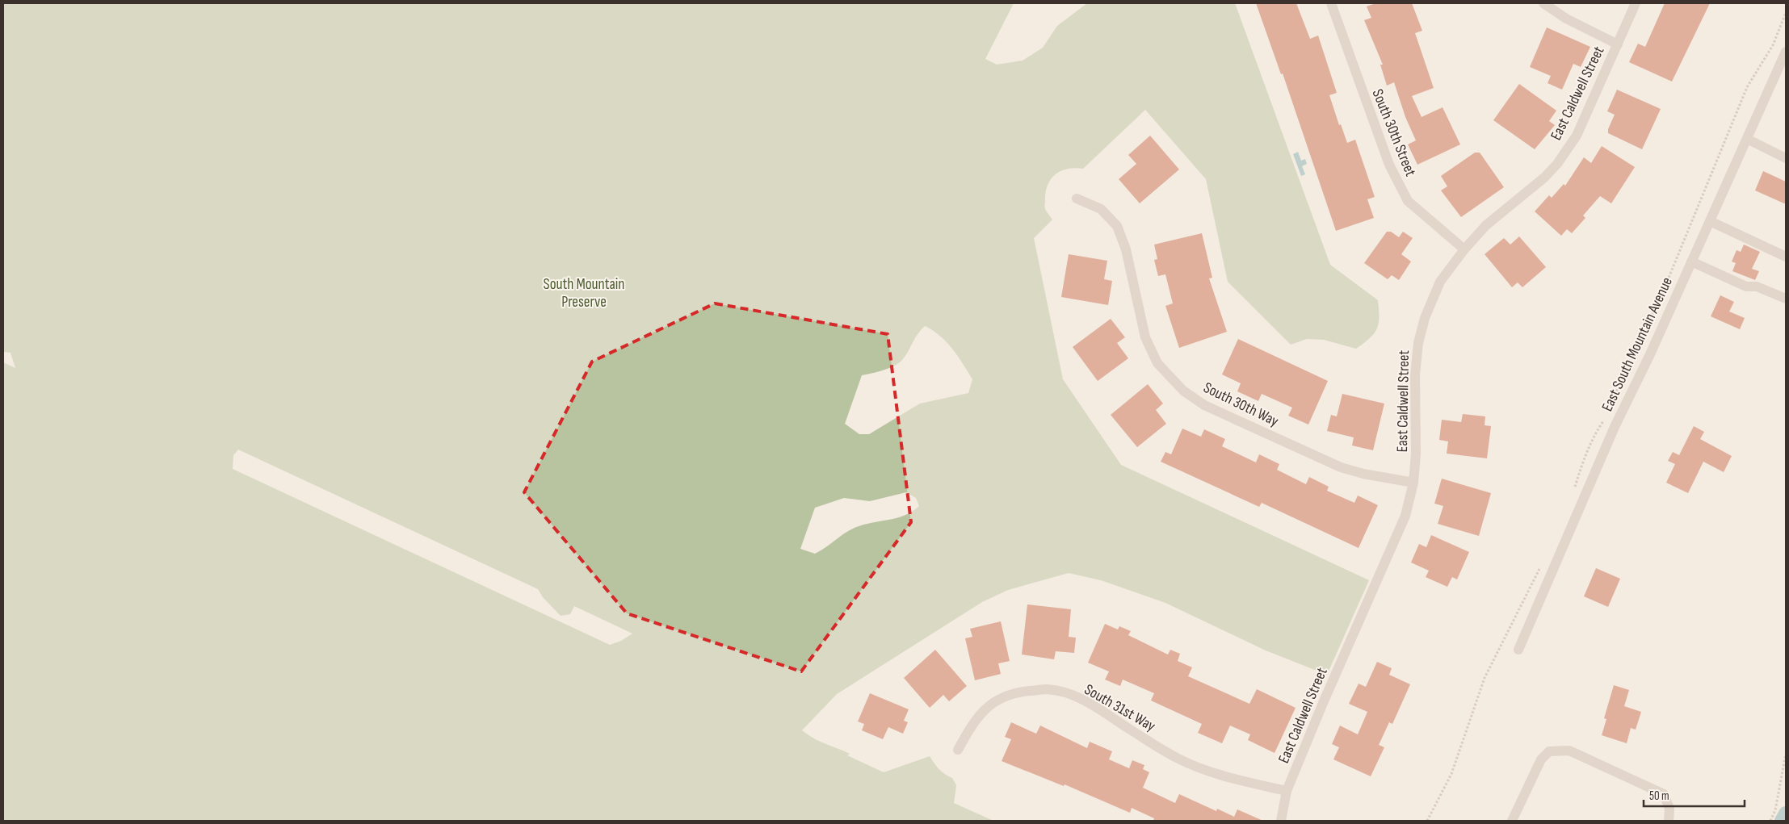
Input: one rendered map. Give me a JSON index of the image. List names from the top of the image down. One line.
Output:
{"streets":{"street":["East Caldwell Street","South 30th Street","East South Mountain Avenue","South 30th Way","South 31st Way"]},"crossings":[["East Caldwell Street","South 30th Street"],["East Caldwell Street","South 30th Way"],["East Caldwell Street","South 31st Way"]],"parks":["South Mountain Preserve"],"scale_bar":"50 m"}
